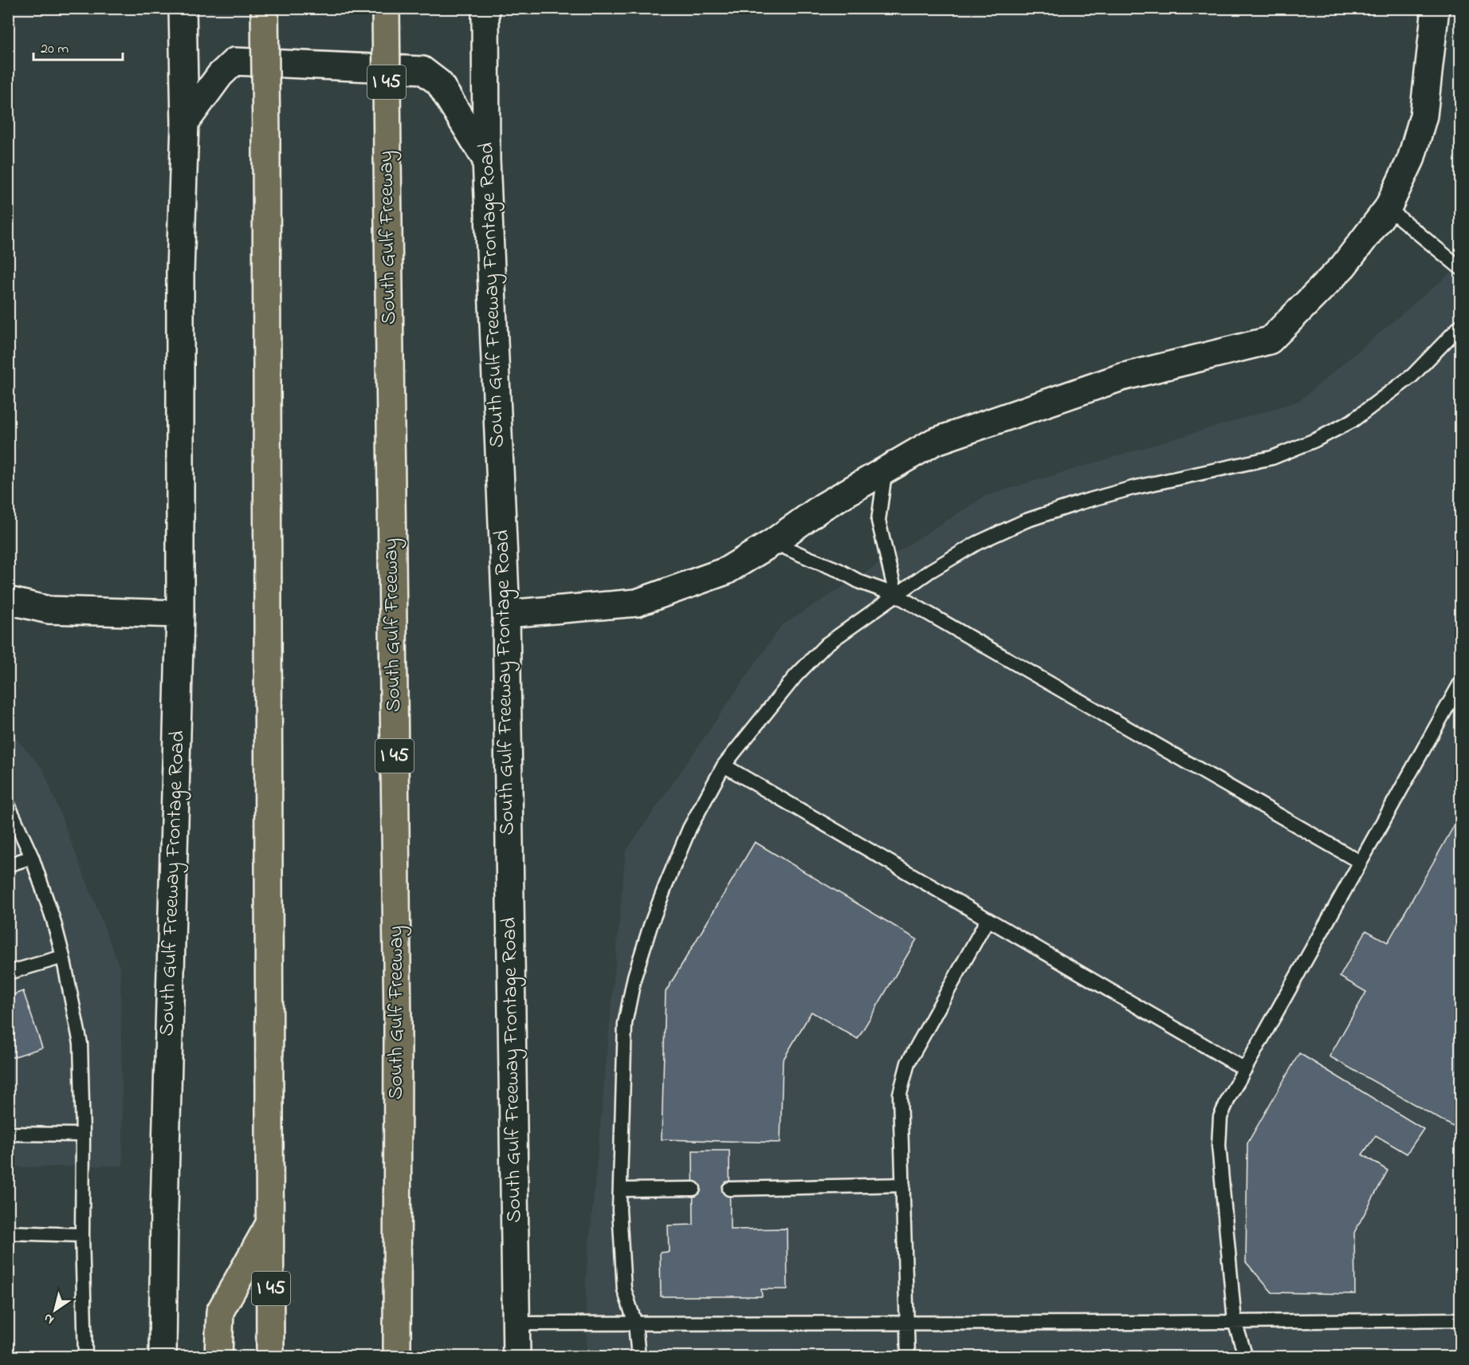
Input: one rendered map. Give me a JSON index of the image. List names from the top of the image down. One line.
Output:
{"streets":{"highway":["I 45","South Gulf Freeway"],"main road":["South Gulf Freeway Frontage Road"]},"scale_bar":"20 m","north":"bottom left"}
